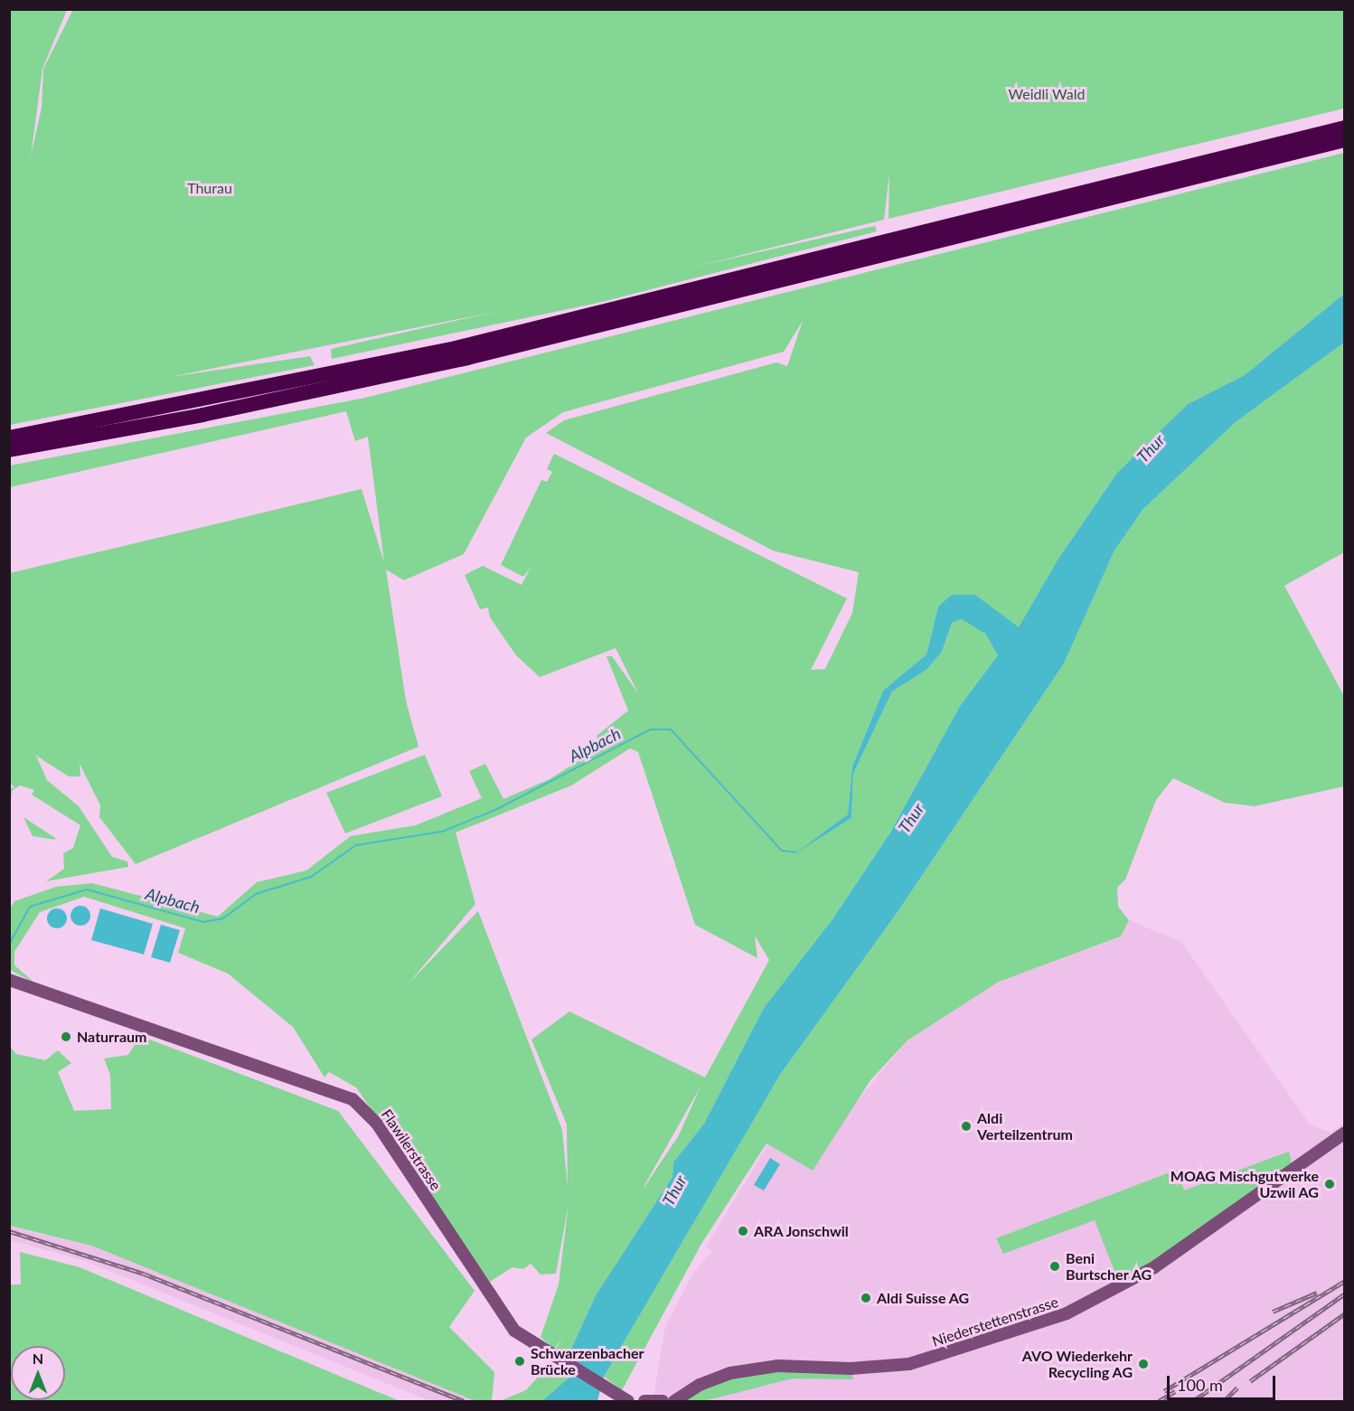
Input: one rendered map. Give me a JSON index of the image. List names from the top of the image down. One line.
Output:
{"streets":{"main road":["Flawilerstrasse","Niederstettenstrasse"]},"water":["Thur","Alpbach"],"parks":["Weidli Wald","Thurau"],"places":["Naturraum","Aldi Verteilzentrum","MOAG Mischgutwerke Uzwil AG","ARA Jonschwil","Beni Burtscher AG","Aldi Suisse AG","Schwarzenbacher Brücke","AVO Wiederkehr Recycling AG"],"scale_bar":"100 m","north":"top"}
